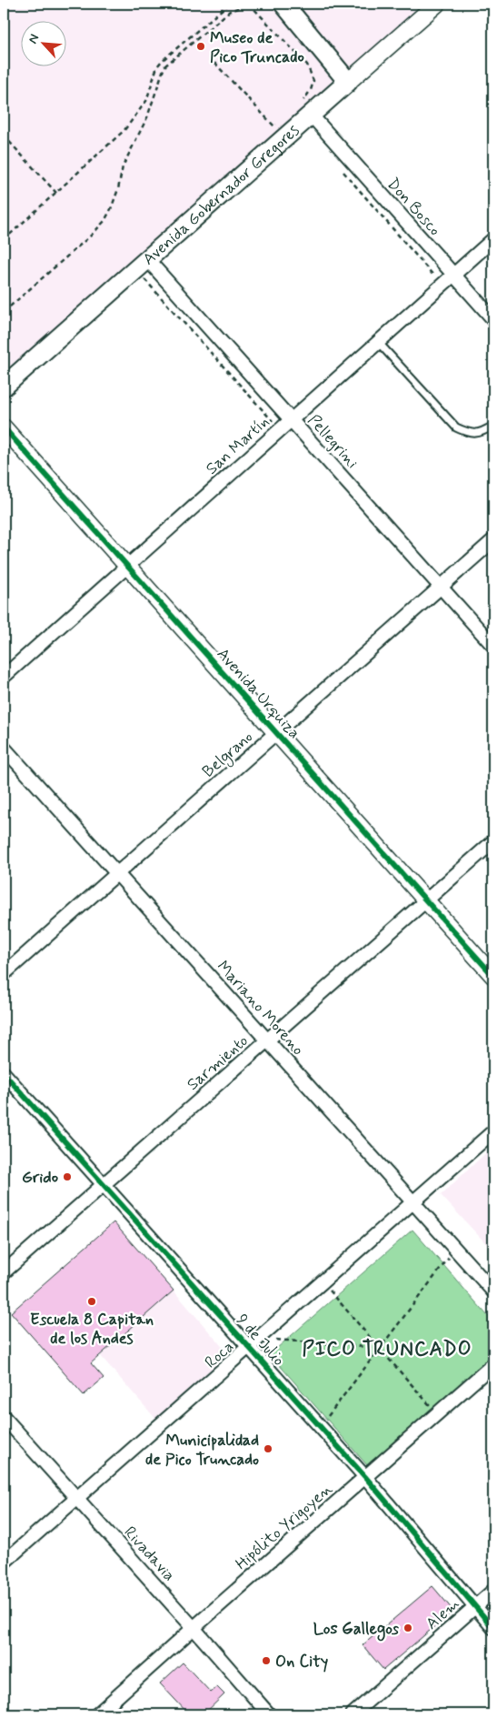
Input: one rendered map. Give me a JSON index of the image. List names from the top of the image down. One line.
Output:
{"streets":{"main road":["Avenida Gobernador Gregores"],"street":["Don Bosco","Pellegrini","San Martín","Avenida Urquiza","Belgrano","Mariano Moreno","Sarmiento","9 de Julio","Roca","Hipólito Yrigoyen","Rivadavia","Alem"]},"crossings":[["Avenida Gobernador Gregores","Don Bosco"],["Avenida Gobernador Gregores","Pellegrini"],["Don Bosco","San Martín"],["Pellegrini","San Martín"],["Pellegrini","Belgrano"],["San Martín","Avenida Urquiza"],["Avenida Urquiza","Belgrano"],["Avenida Urquiza","Sarmiento"],["Belgrano","Mariano Moreno"],["Mariano Moreno","Sarmiento"],["Mariano Moreno","Roca"],["Sarmiento","9 de Julio"],["9 de Julio","Roca"],["9 de Julio","Hipólito Yrigoyen"],["9 de Julio","Alem"],["Roca","Rivadavia"],["Hipólito Yrigoyen","Rivadavia"]],"districts":["PICO TRUNCADO"],"places":["Museo de Pico Truncado","Grido","Escuela 8 Capitan de los Andes","Municipalidad de Pico Truncado","Los Gallegos","On City"],"north":"top left"}
